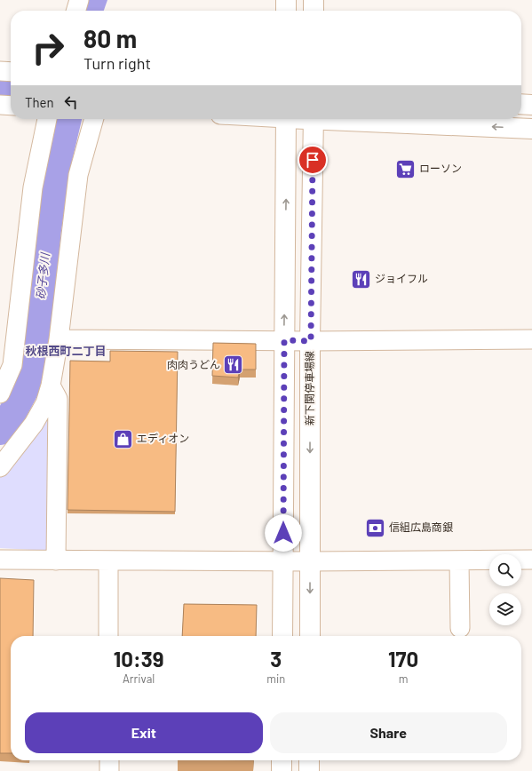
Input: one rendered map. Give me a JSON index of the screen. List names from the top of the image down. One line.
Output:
{"streets":{"main road":["新下関停車場線"]},"districts":["秋根西町二丁目"],"water":["砂子多川"],"places":{"supermarket":["ローソン"],"restaurant":["ジョイフル","肉肉うどん"],"shop":["エディオン"],"bank":["信組広島商銀"]},"page":{"turn":["80 m","Turn right"],"then":"Then","eta":["10:39","Arrival","3","min","170","m"],"buttons":["Exit","Share"]}}
